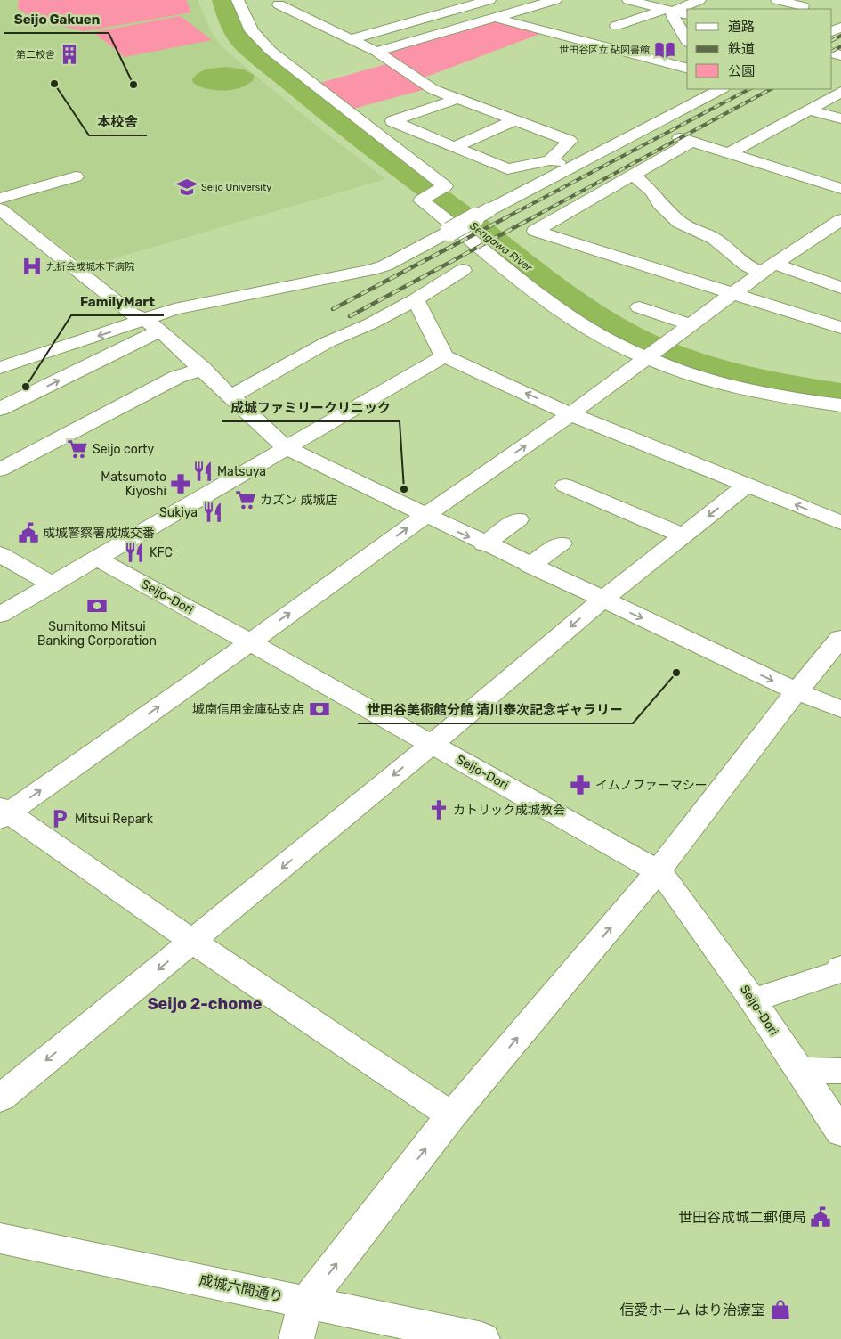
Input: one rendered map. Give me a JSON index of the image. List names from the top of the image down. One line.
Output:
{"streets":{"street":["Seijo-Dori","成城六間通り"]},"districts":["Seijo 2-chome"],"water":["Sengawa River"],"places":{"library":["世田谷区立 砧図書館"],"building":["第二校舎"],"other":["本校舎","Seijo Gakuen","FamilyMart","成城ファミリークリニック","世田谷美術館分館 清川泰次記念ギャラリー"],"school or university":["Seijo University"],"hospital":["九折会成城木下病院"],"supermarket":["Seijo corty","カズン 成城店"],"restaurant":["Matsuya","Sukiya","KFC"],"pharmacy":["Matsumoto Kiyoshi","イムノファーマシー"],"public building":["成城警察署成城交番","世田谷成城二郵便局"],"bank":["Sumitomo Mitsui Banking Corporation","城南信用金庫砧支店"],"church":["カトリック成城教会"],"parking":["Mitsui Repark"],"shop":["信愛ホーム はり治療室"]},"legend":["道路","鉄道","公園"]}
